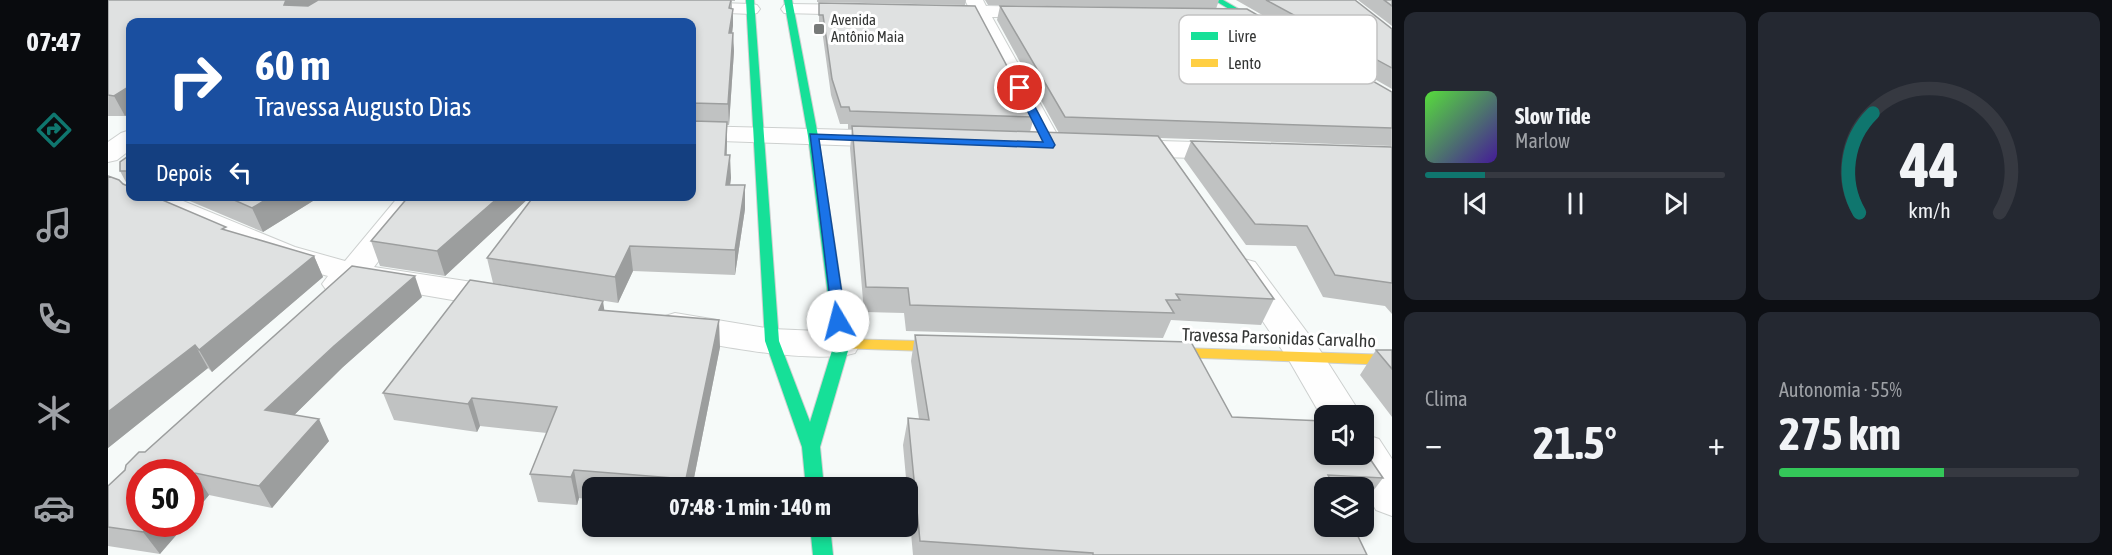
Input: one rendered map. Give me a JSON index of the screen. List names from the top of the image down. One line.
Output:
{"streets":{"main road":["Travessa Parsonidas Carvalho"]},"places":{"transit":["Avenida Antônio Maia"]},"legend":["Livre","Lento"],"page":{"tabs":"07:47","turn":["60 m","Travessa Augusto Dias"],"song":["Slow Tide","Marlow"],"then":"Depois","tile":["Clima",["Autonomia · 55%","275 km"]],"heat":["−","21.5°","+"],"limit":"50","trip":"07:48 · 1 min · 140 m","gauge":["44","km/h"]}}
